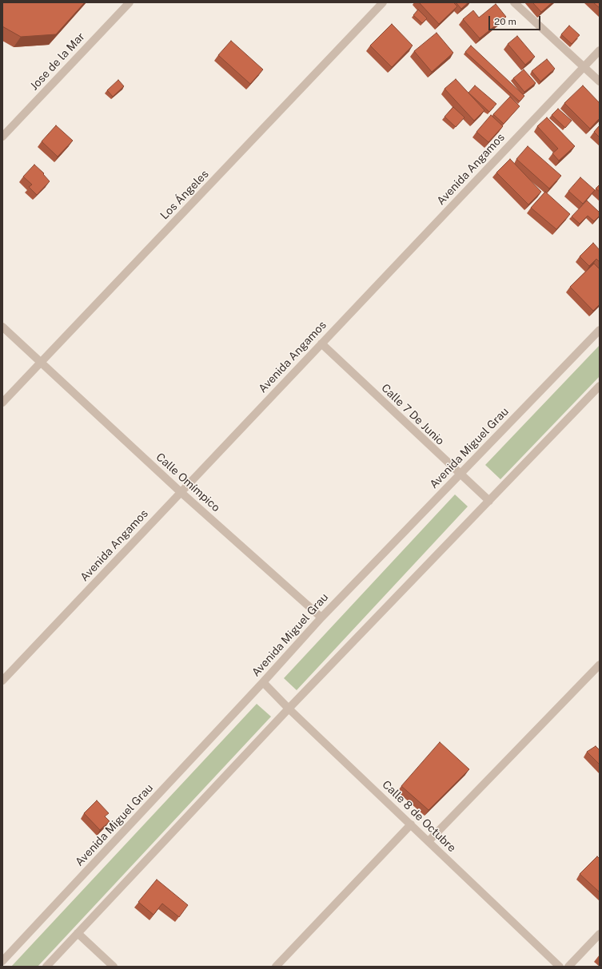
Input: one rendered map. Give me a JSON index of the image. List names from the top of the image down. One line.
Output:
{"streets":{"street":["Jose de la Mar","Avenida Angamos","Los Ángeles","Calle 7 De Junio","Avenida Miguel Grau","Calle Omímpico","Calle 8 de Octubre"]},"crossings":[["Avenida Angamos","Calle 7 De Junio"],["Avenida Angamos","Calle Omímpico"],["Los Ángeles","Calle Omímpico"],["Calle 7 De Junio","Avenida Miguel Grau"],["Avenida Miguel Grau","Calle Omímpico"],["Avenida Miguel Grau","Calle 8 de Octubre"]],"scale_bar":"20 m"}
